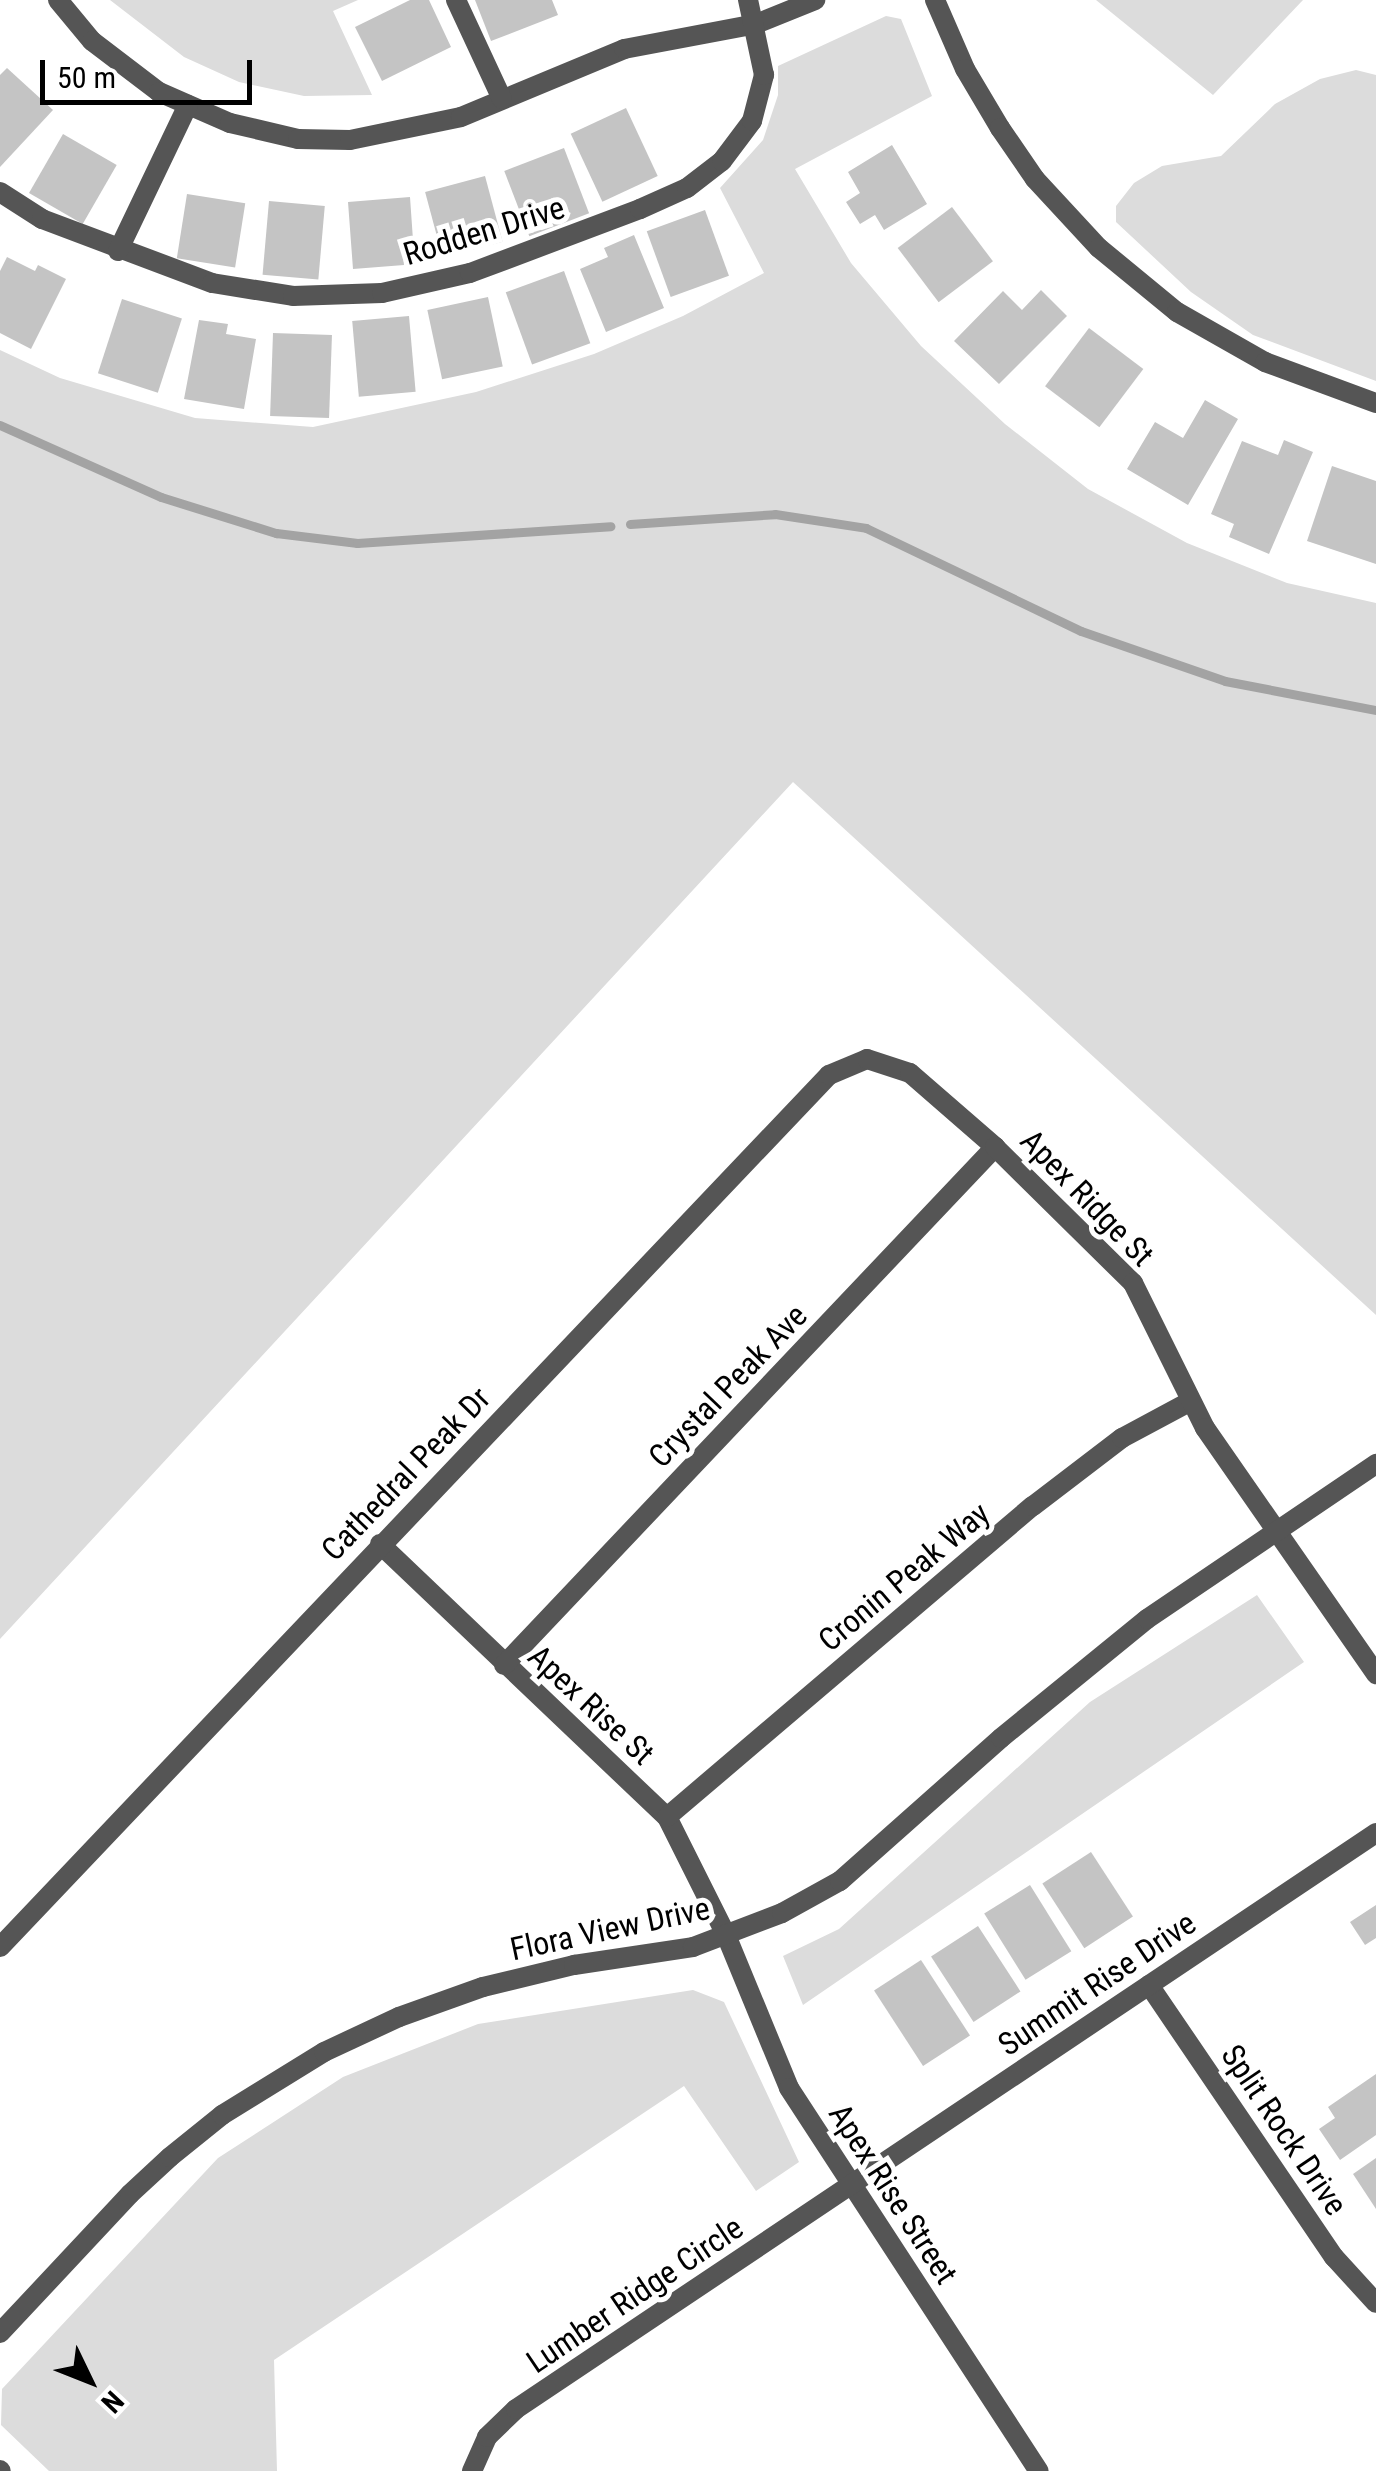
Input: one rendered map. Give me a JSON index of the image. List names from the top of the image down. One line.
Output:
{"streets":{"street":["Rodden Drive","Apex Ridge St","Crystal Peak Ave","Cathedral Peak Dr","Cronin Peak Way","Apex Rise St","Flora View Drive","Summit Rise Drive","Split Rock Drive","Apex Rise Street","Lumber Ridge Circle"]},"crossings":[["Apex Ridge St","Crystal Peak Ave"],["Apex Ridge St","Cathedral Peak Dr"],["Apex Ridge St","Cronin Peak Way"],["Apex Ridge St","Flora View Drive"],["Crystal Peak Ave","Apex Rise St"],["Cathedral Peak Dr","Apex Rise St"],["Cronin Peak Way","Apex Rise St"],["Apex Rise St","Flora View Drive"],["Apex Rise St","Apex Rise Street"],["Flora View Drive","Apex Rise Street"],["Summit Rise Drive","Split Rock Drive"],["Summit Rise Drive","Apex Rise Street"],["Summit Rise Drive","Lumber Ridge Circle"],["Apex Rise Street","Lumber Ridge Circle"]],"scale_bar":"50 m","north":"bottom right"}
